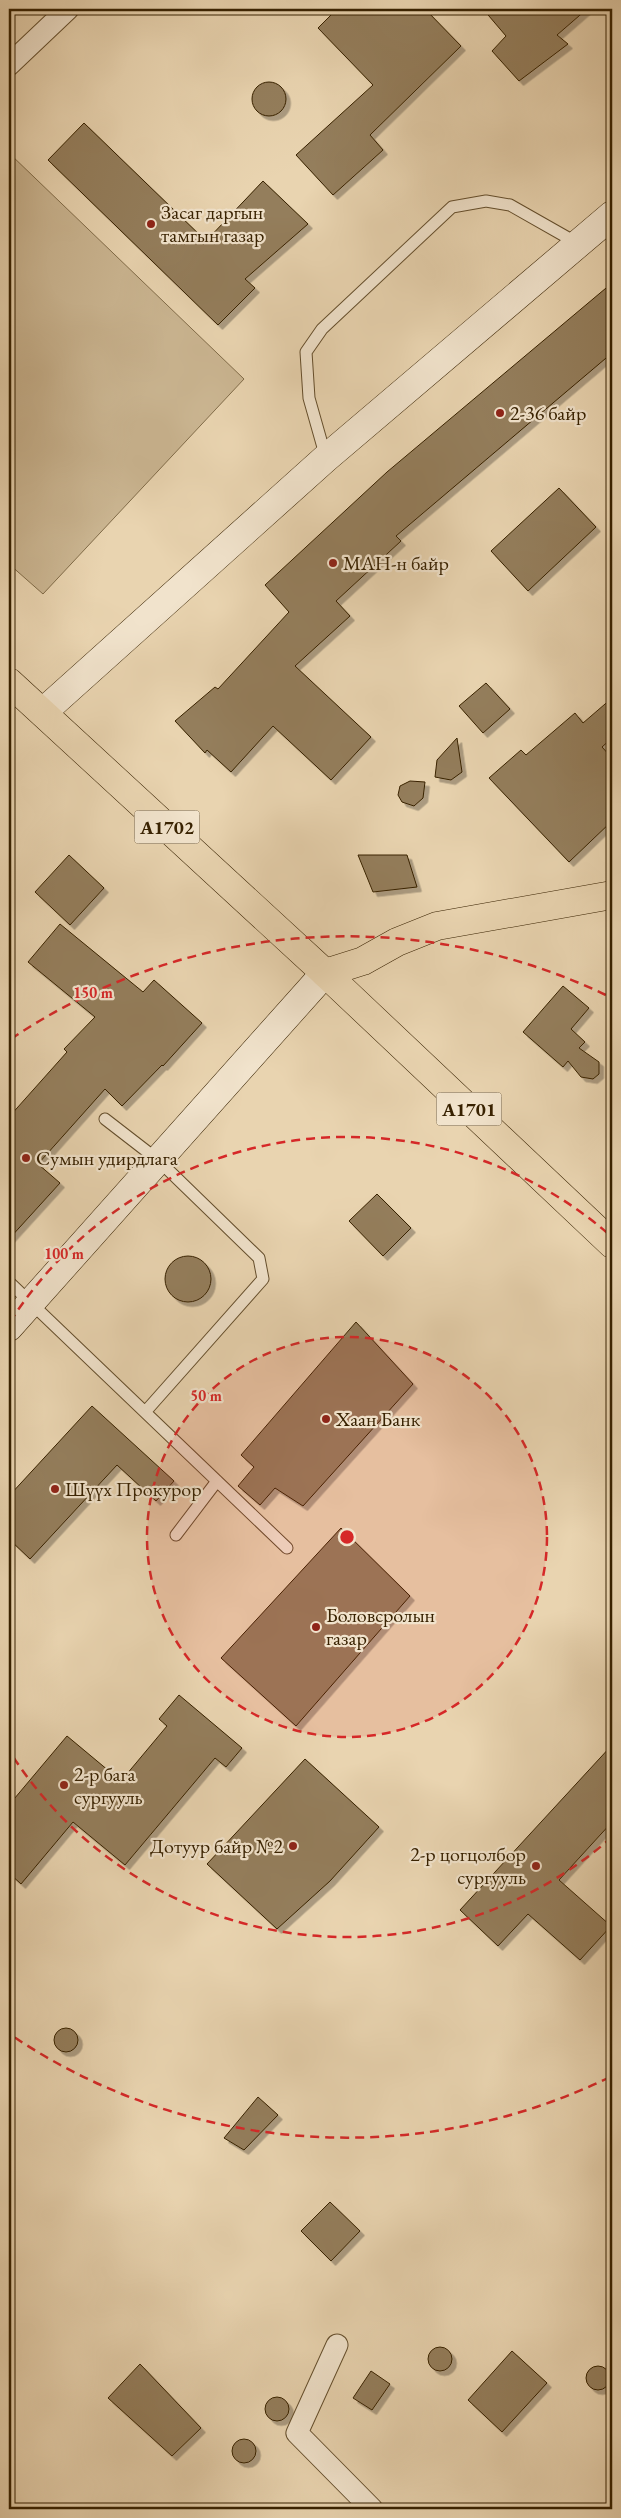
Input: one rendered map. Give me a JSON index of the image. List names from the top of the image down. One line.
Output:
{"streets":{"main road":["A1702","A1701"]},"crossings":[["A1702","A1701"]],"places":["Засаг даргын тамгын газар","2-36 байр","МАН-н байр","Сумын удирдлага","Хаан Банк","Шүүх Прокурор","Боловсролын газар","2-р бага сургууль","Дотуур байр №2","2-р цогцолбор сургууль"],"rings":["150 m","100 m","50 m"]}
